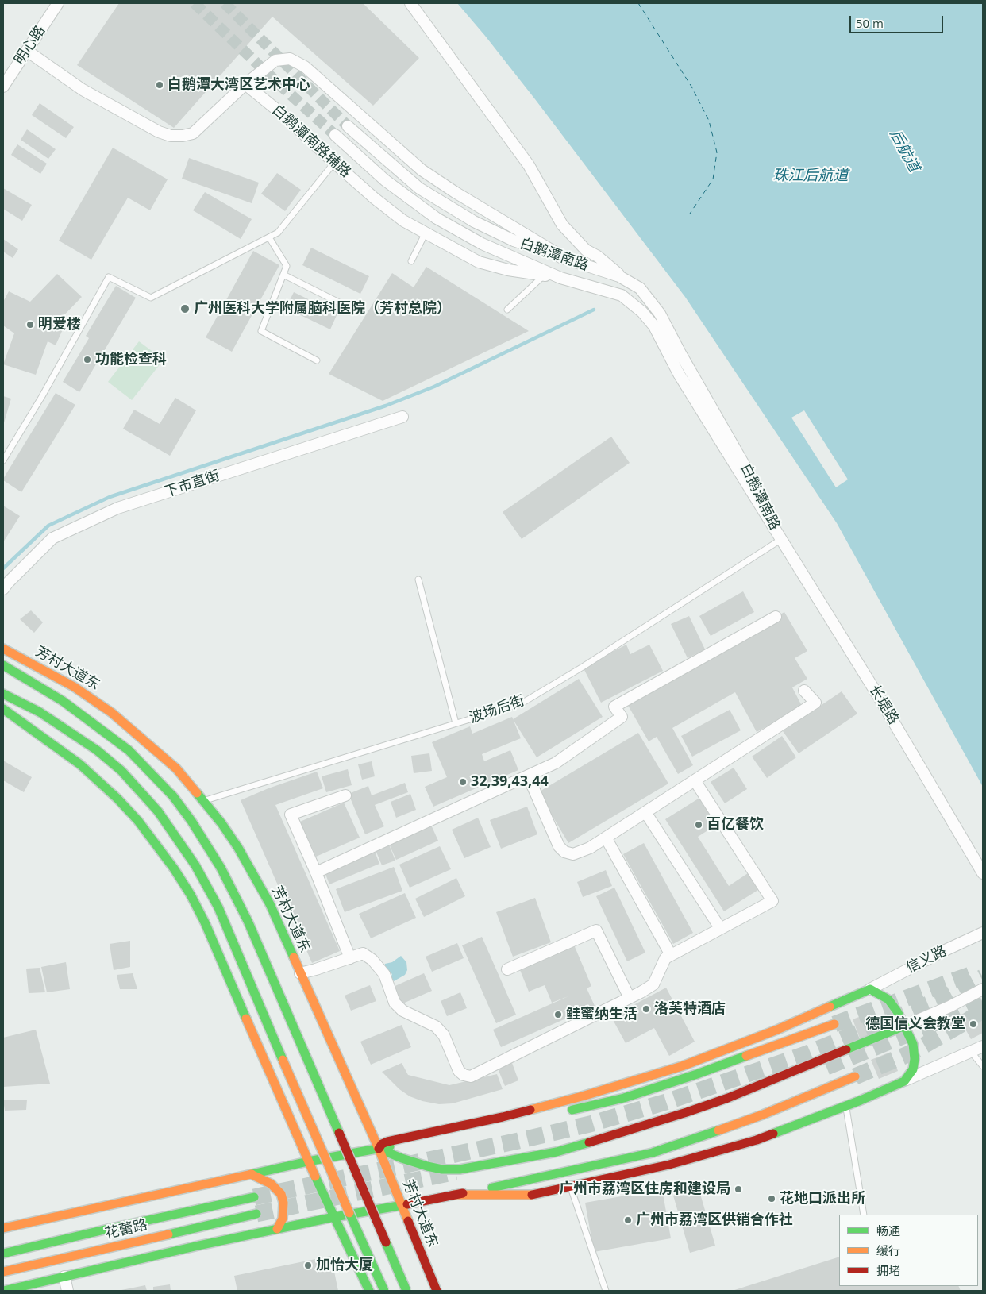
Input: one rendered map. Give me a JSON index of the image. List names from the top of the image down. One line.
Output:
{"streets":{"main road":["芳村大道东","花蕾路"],"street":["明心路","白鹅潭南路辅路","白鹅潭南路","下市直街","长堤路","信义路"],"lane":["波场后街"]},"crossings":[["白鹅潭南路辅路","白鹅潭南路"],["白鹅潭南路","长堤路"],["白鹅潭南路","波场后街"],["芳村大道东","波场后街"],["长堤路","波场后街"]],"water":["后航道","珠江后航道"],"places":["白鹅潭大湾区艺术中心","广州医科大学附属脑科医院（芳村总院）","明爱楼","功能检查科","32,39,43,44","百亿餐饮","洛芙特酒店","鲑蜜纳生活","德国信义会教堂","广州市荔湾区住房和建设局","花地口派出所","广州市荔湾区供销合作社","加怡大厦"],"legend":["畅通","缓行","拥堵"],"scale_bar":"50 m"}
